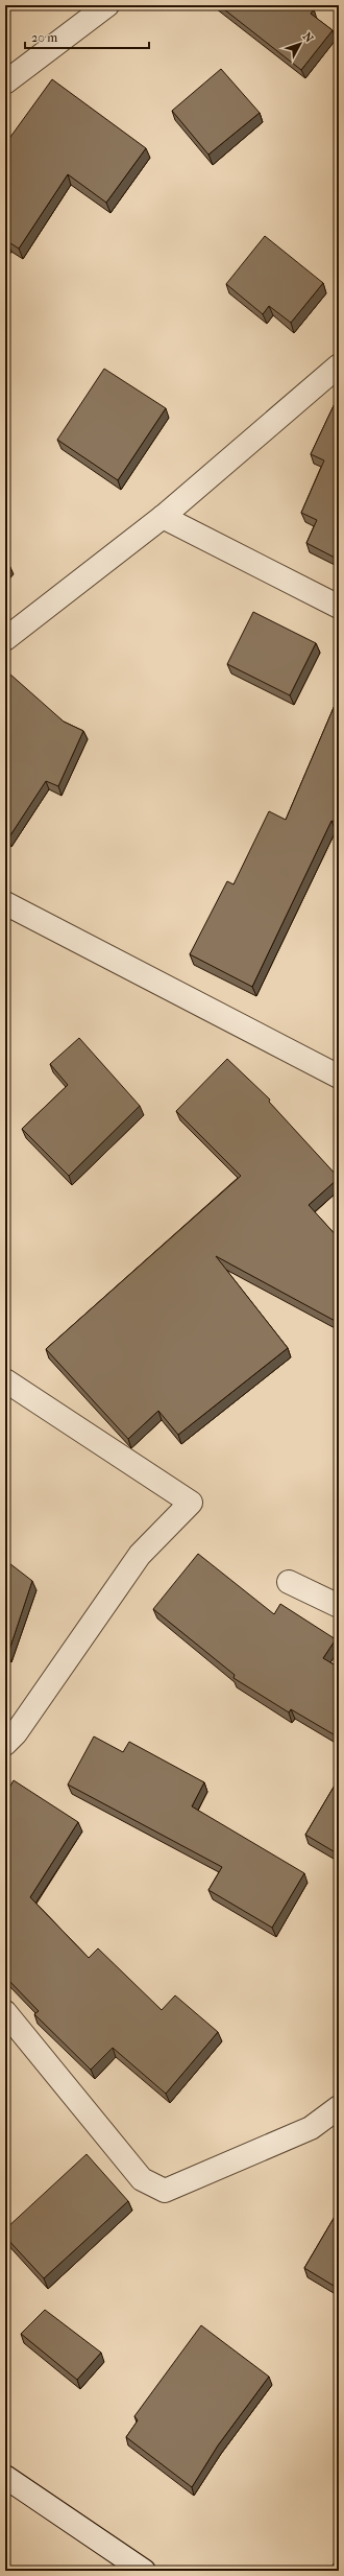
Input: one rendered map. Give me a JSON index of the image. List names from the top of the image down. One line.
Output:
{"scale_bar":"20 m","north":"top right"}
